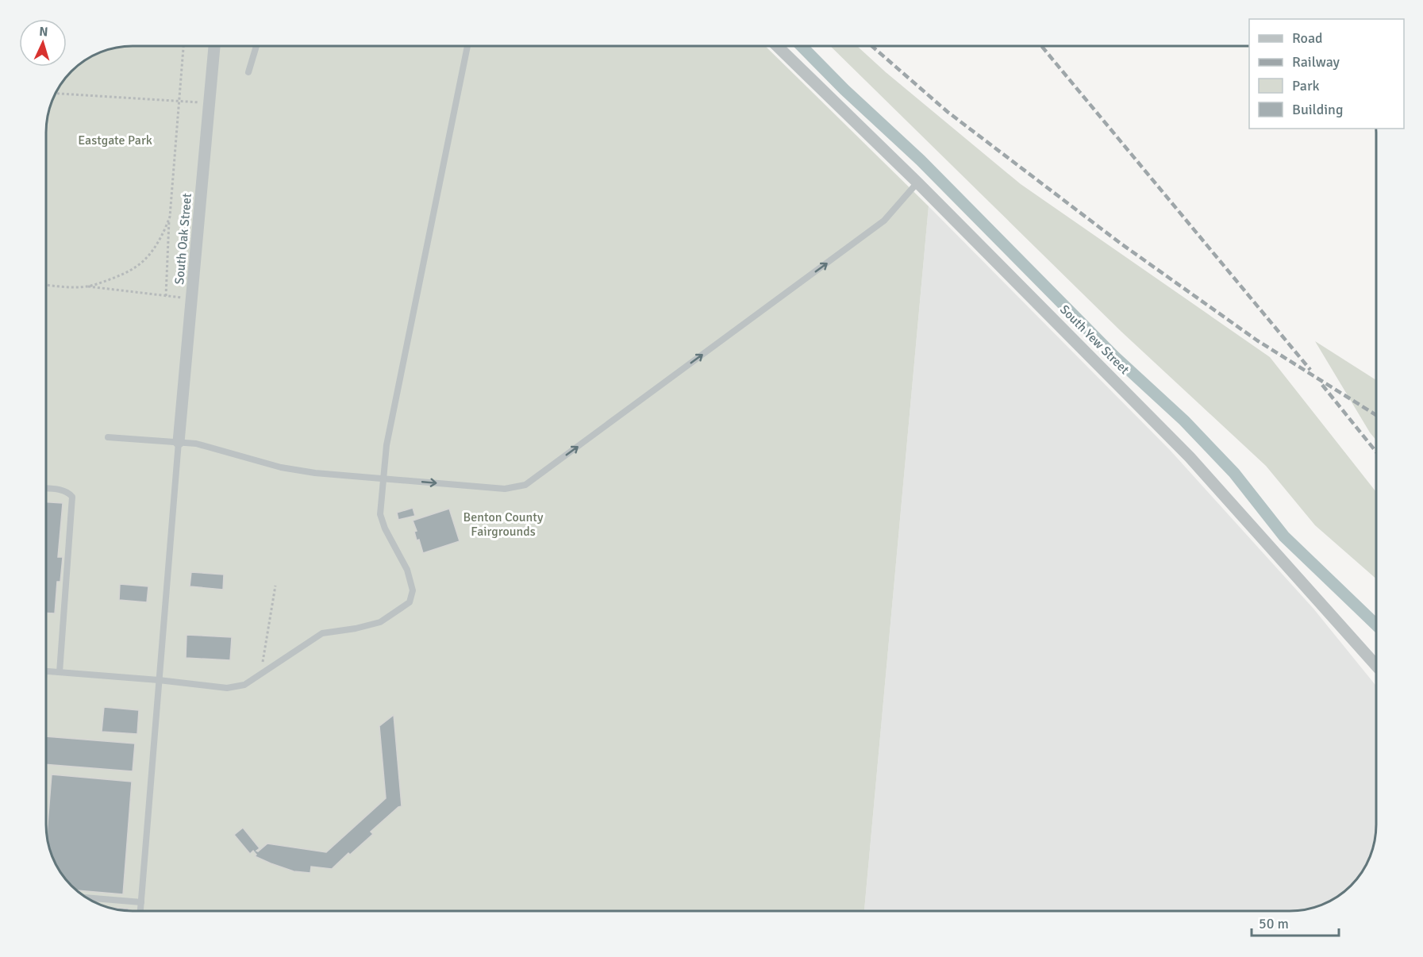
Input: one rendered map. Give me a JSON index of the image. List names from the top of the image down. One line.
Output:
{"streets":{"street":["South Oak Street","South Yew Street"]},"parks":["Eastgate Park","Benton County Fairgrounds"],"legend":["Road","Railway","Park","Building"],"scale_bar":"50 m","north":"top"}
